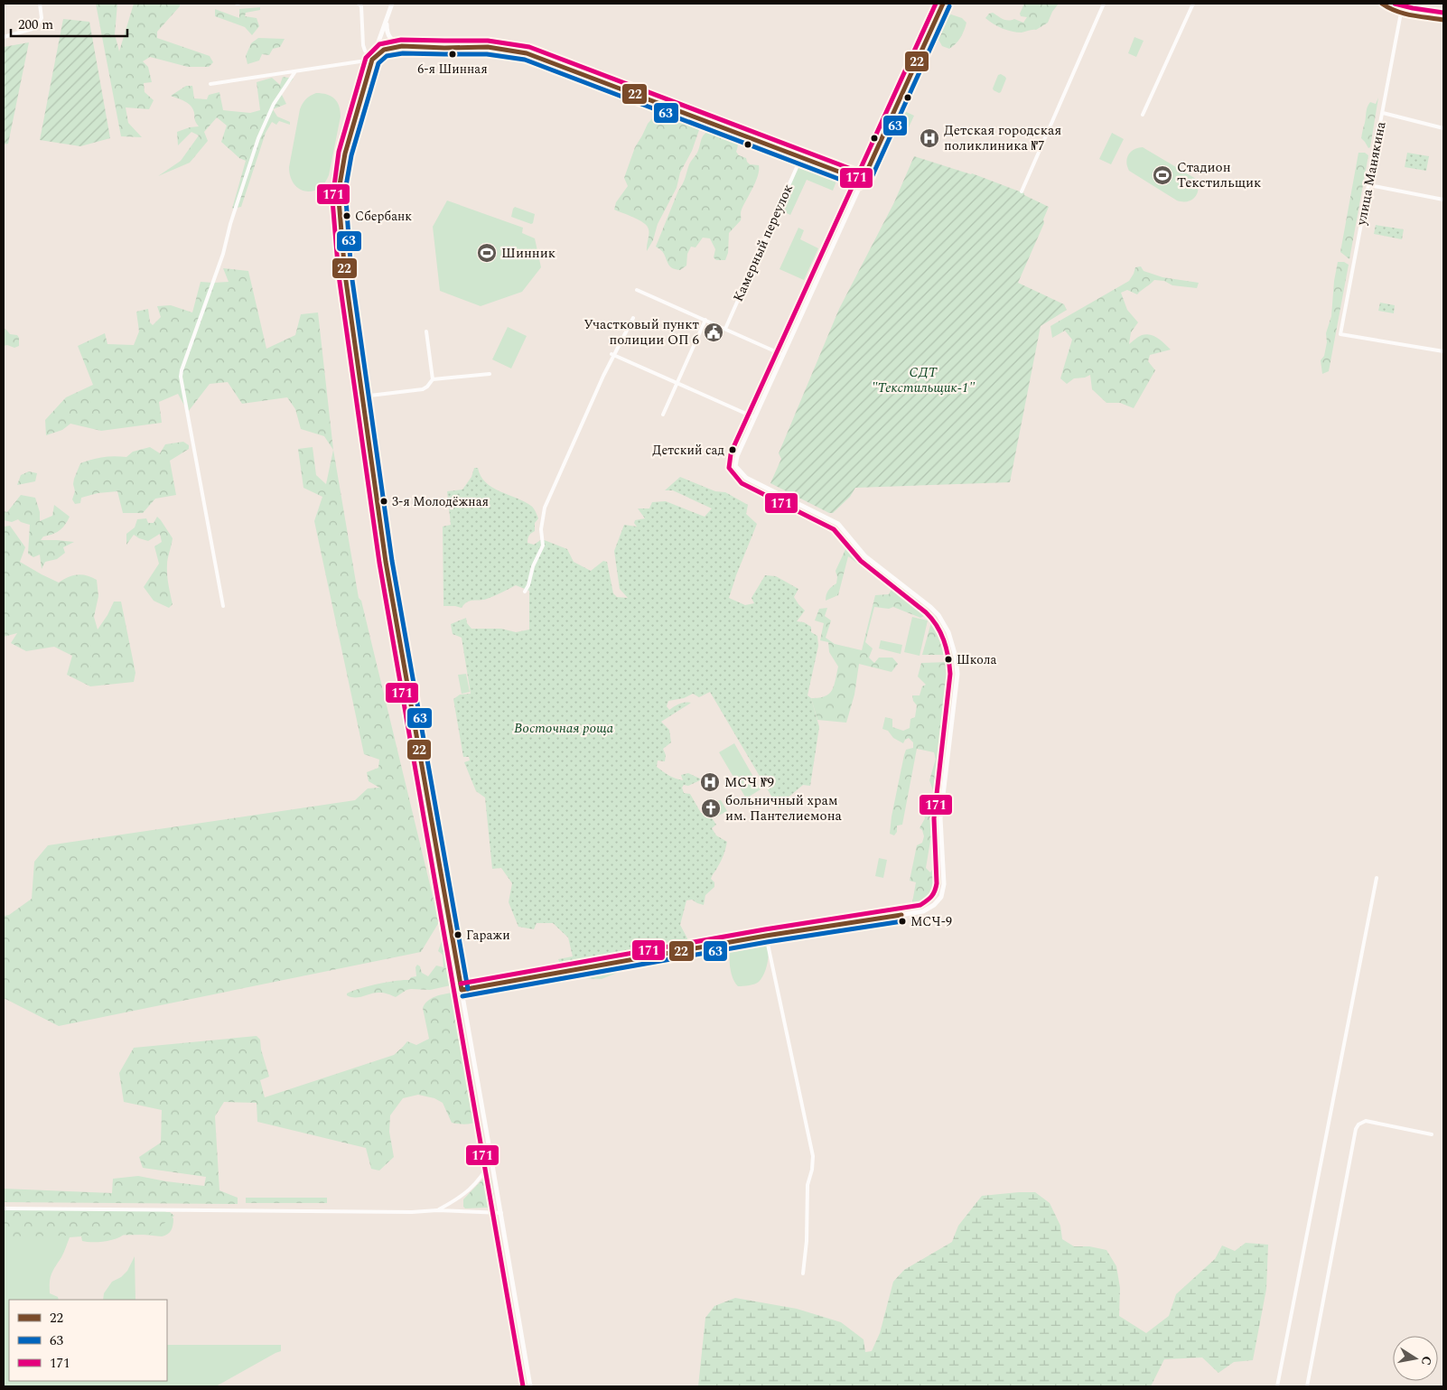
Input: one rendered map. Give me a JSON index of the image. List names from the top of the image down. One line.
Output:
{"streets":{"street":["улица Манякина","Камерный переулок"]},"parks":["СДТ \"Текстильщик-1\"","Восточная роща"],"places":{"other":["6-я Шинная","Сбербанк","Детский сад","3-я Молодёжная","Школа","МСЧ-9","Гаражи"],"hospital":["Детская городская поликлиника №7","МСЧ №9"],"sports":["Стадион Текстильщик","Шинник"],"public building":["Участковый пункт полиции ОП 6"],"church":["больничный храм им. Пантелиемона"]},"lines":["transit line 22","transit line 171","transit line 63"],"legend":["22","63","171"],"scale_bar":"200 m","north":"right"}
